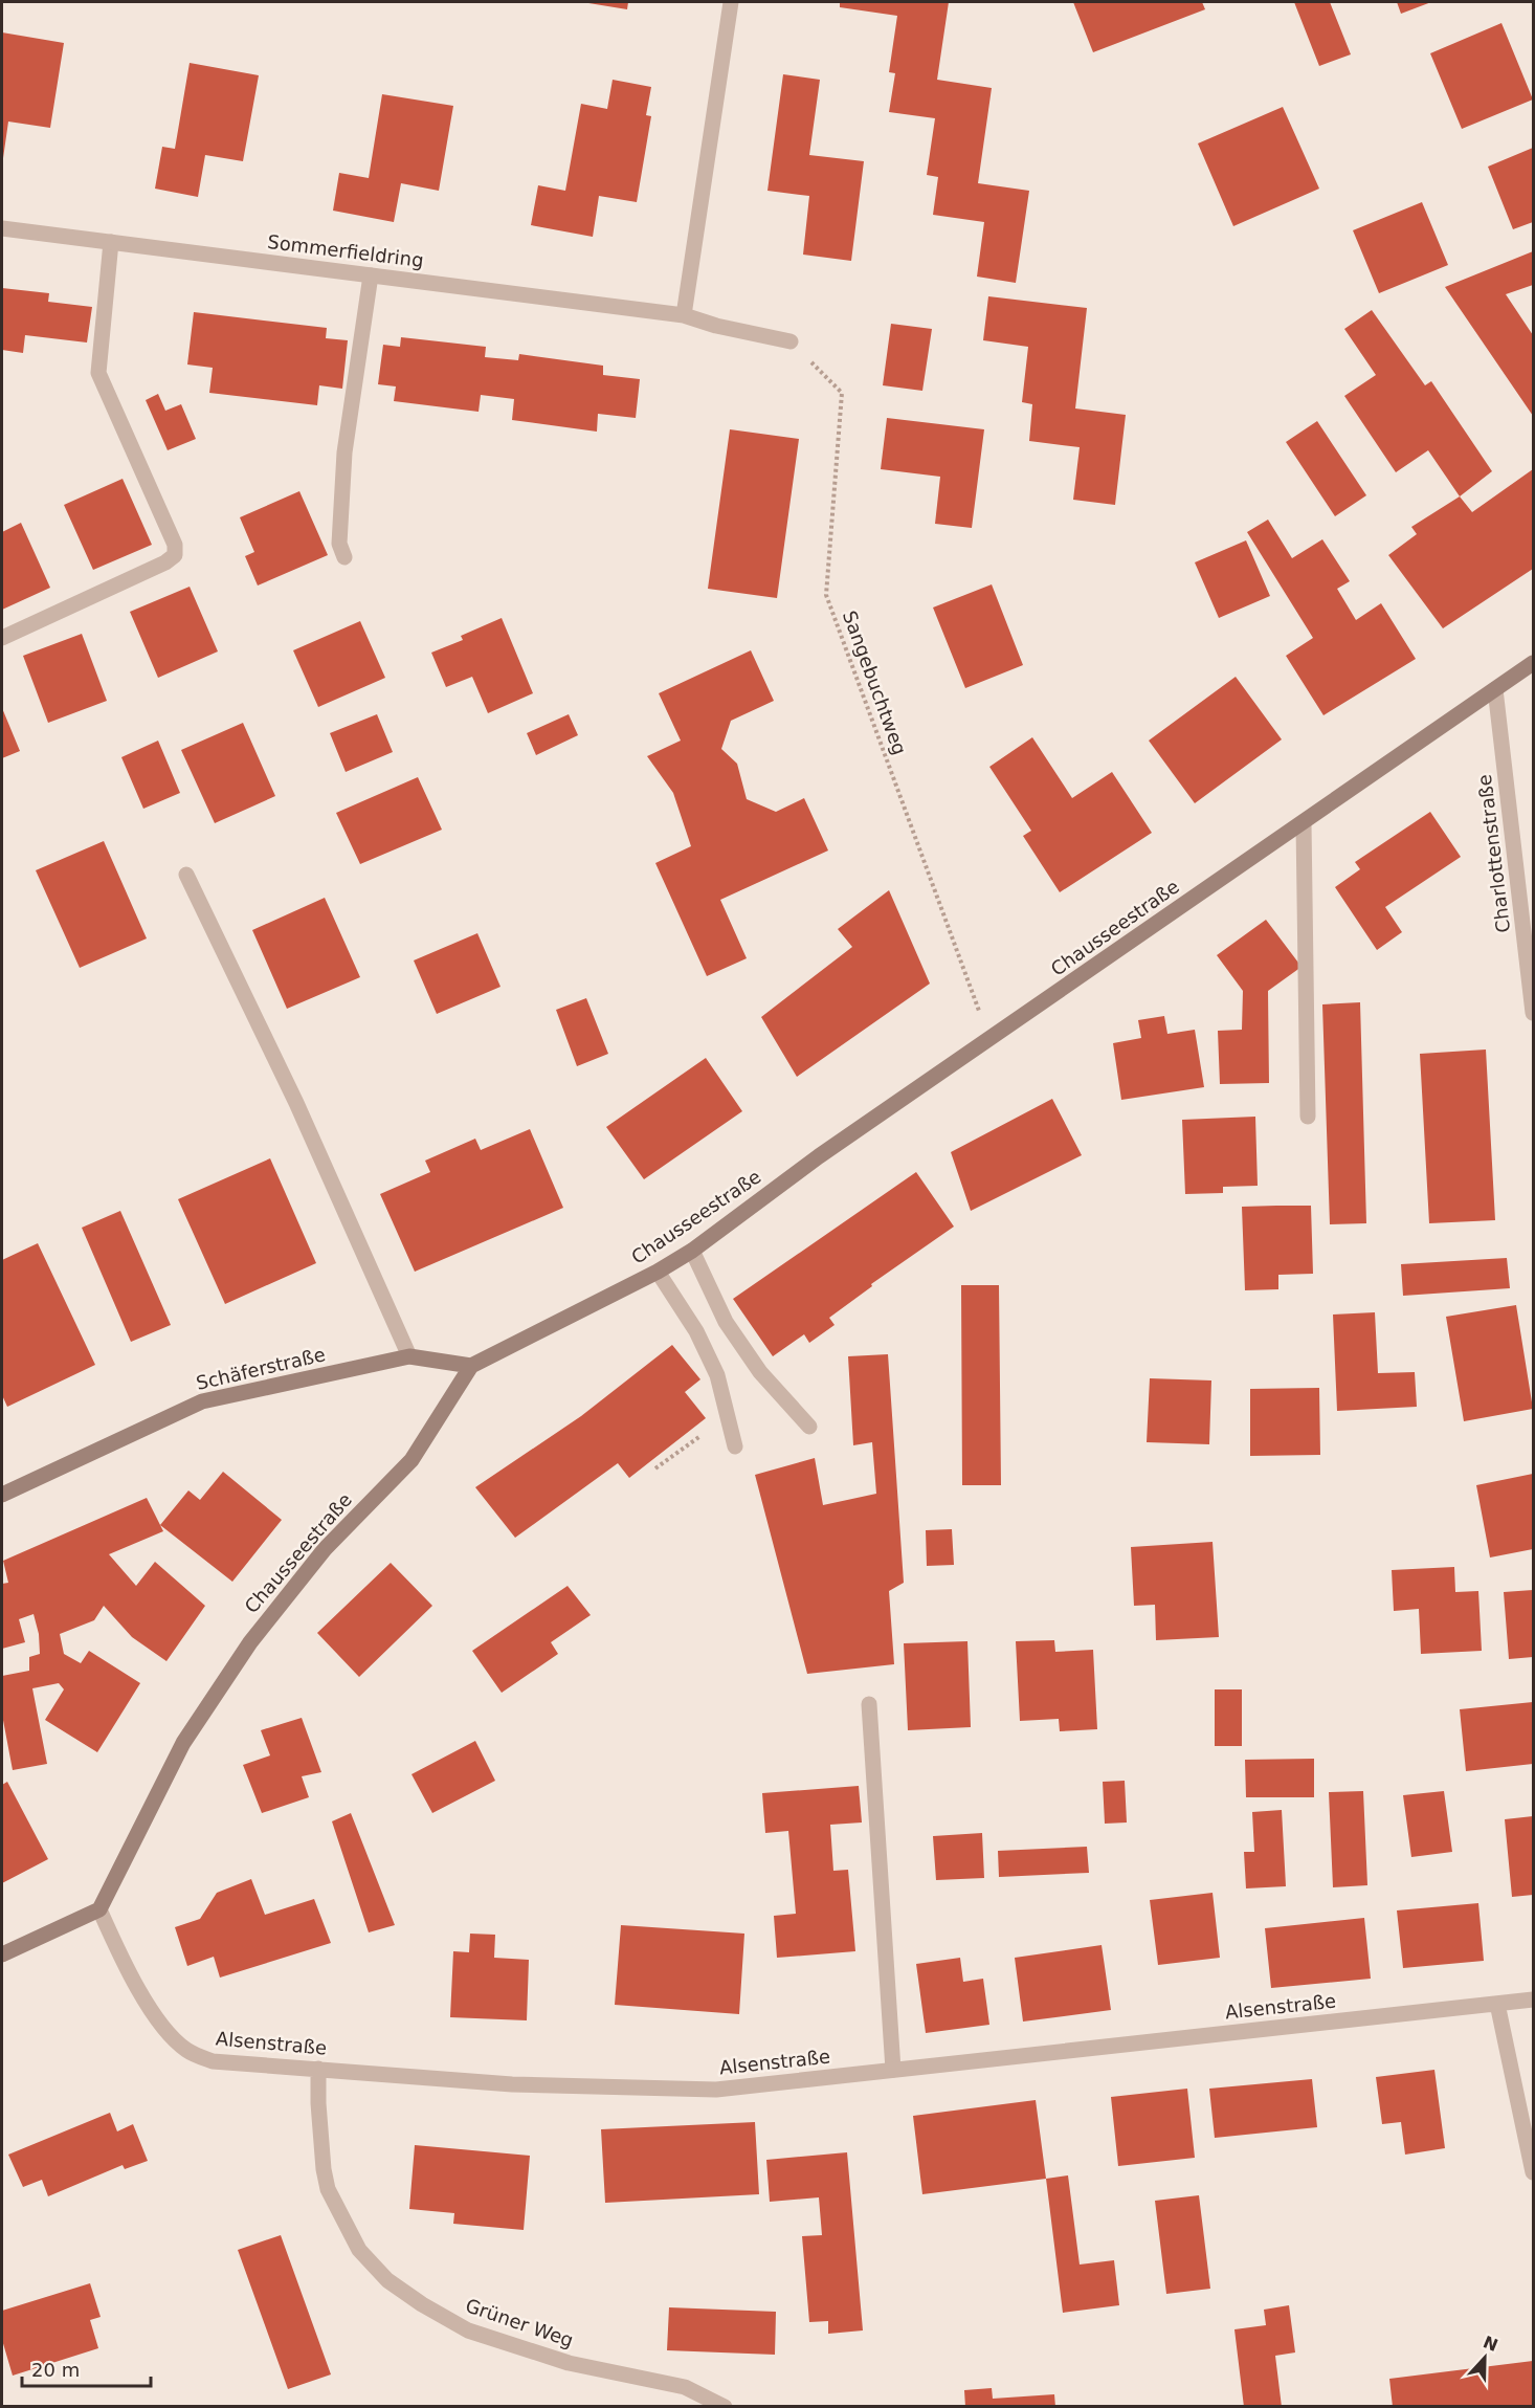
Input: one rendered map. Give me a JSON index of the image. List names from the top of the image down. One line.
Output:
{"streets":{"street":["Sommerfieldring","Charlottenstraße","Chausseestraße","Schäferstraße","Alsenstraße","Grüner Weg"],"path":["Sangebuchtweg"]},"crossings":[["Sommerfieldring","Sangebuchtweg"],["Sangebuchtweg","Chausseestraße"],["Charlottenstraße","Chausseestraße"],["Chausseestraße","Schäferstraße"],["Chausseestraße","Alsenstraße"],["Alsenstraße","Grüner Weg"]],"scale_bar":"20 m","north":"top"}
